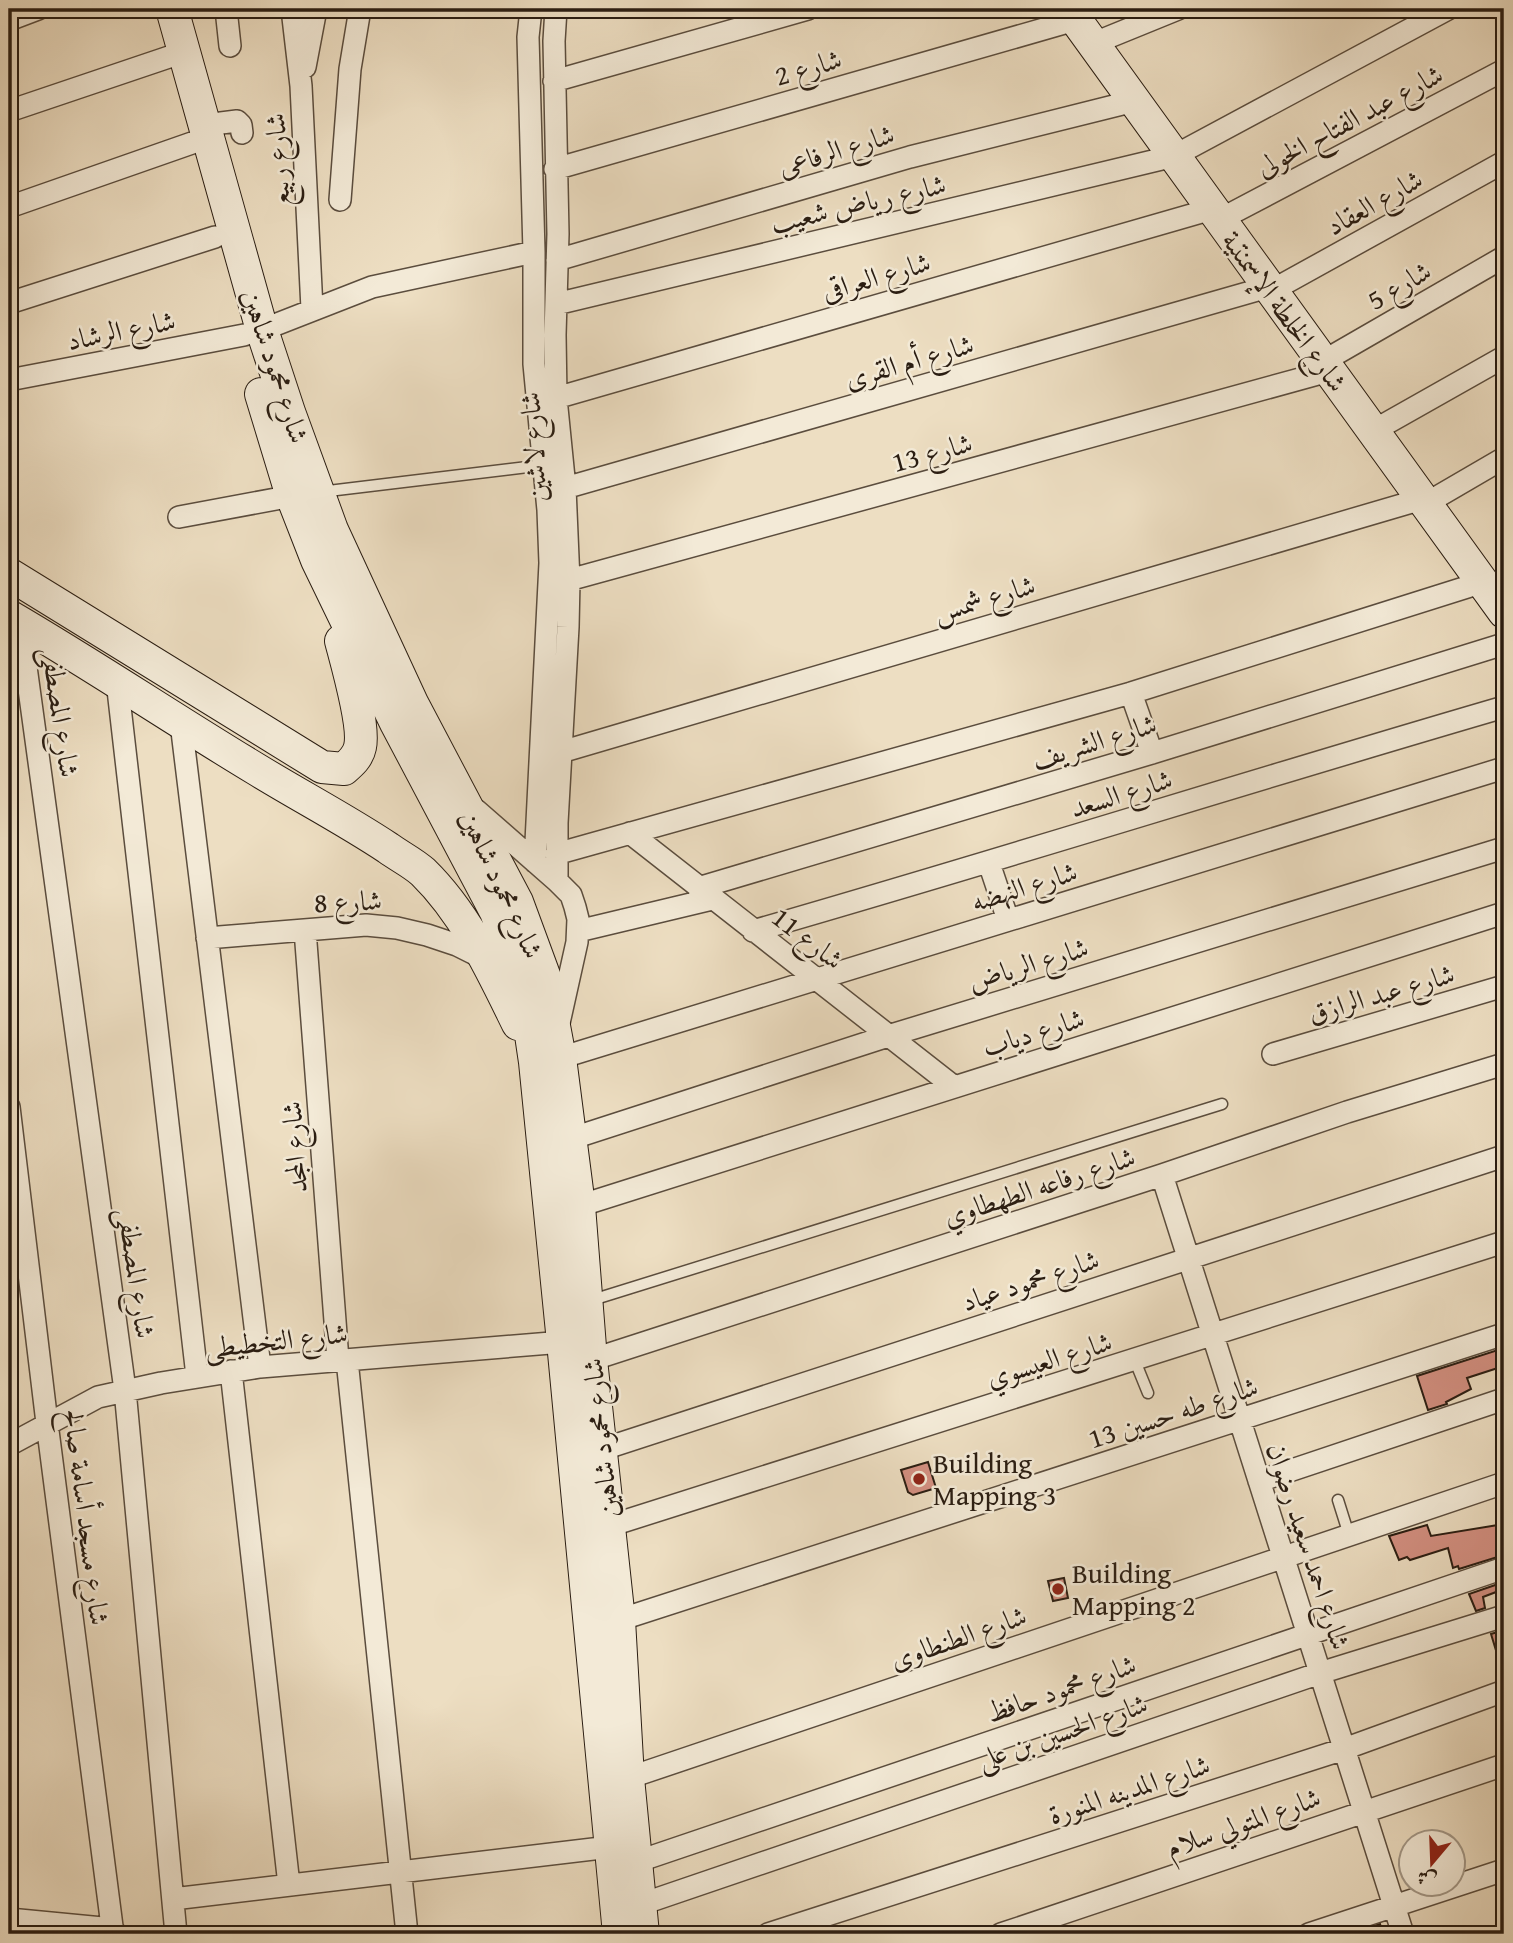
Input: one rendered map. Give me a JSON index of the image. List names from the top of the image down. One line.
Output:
{"streets":{"main road":["شارع الخلطة الإسمنتية","شارع محمود شاهين"],"street":["شارع 2","شارع عبد الفتاح الخولى","شارع الرفاعى","شارع ربيع","شارع العقاد","شارع رياض شعيب","شارع العراقى","شارع 5","شارع الرشاد","شارع أم القرى","شارع لاشين","شارع 13","شارع شمس","شارع المصطفى","شارع الشريف","شارع السعد","شارع النهضه","شارع 8","شارع 11","شارع الرياض","شارع عبد الرازق","شارع دياب","شارع المجد","شارع رفاعه الطهطاوي","شارع محمود عياد","شارع التخطيطى","شارع العيسوي","شارع طه حسين 13","شارع مسجد أسامة صالح","شارع احمد سعيد رضوان","شارع الطنطاوى","شارع محمود حافظ","شارع الحسين بن على","شارع المدينه المنورة","شارع المتولي سلام"]},"crossings":[["شارع 2","شارع الخلطة الإسمنتية"],["شارع 2","شارع لاشين"],["شارع عبد الفتاح الخولى","شارع العراقى"],["شارع عبد الفتاح الخولى","شارع الخلطة الإسمنتية"],["شارع الرفاعى","شارع الخلطة الإسمنتية"],["شارع الرفاعى","شارع لاشين"],["شارع ربيع","شارع الرشاد"],["شارع العقاد","شارع الخلطة الإسمنتية"],["شارع العقاد","شارع أم القرى"],["شارع رياض شعيب","شارع الخلطة الإسمنتية"],["شارع رياض شعيب","شارع لاشين"],["شارع العراقى","شارع الخلطة الإسمنتية"],["شارع العراقى","شارع لاشين"],["شارع 5","شارع الخلطة الإسمنتية"],["شارع 5","شارع 13"],["شارع الخلطة الإسمنتية","شارع أم القرى"],["شارع الخلطة الإسمنتية","شارع 13"],["شارع الخلطة الإسمنتية","شارع شمس"],["شارع الرشاد","شارع محمود شاهين"],["شارع الرشاد","شارع لاشين"],["شارع أم القرى","شارع لاشين"],["شارع محمود شاهين","شارع النهضه"],["شارع محمود شاهين","شارع الرياض"],["شارع محمود شاهين","شارع دياب"],["شارع محمود شاهين","شارع رفاعه الطهطاوي"],["شارع محمود شاهين","شارع محمود عياد"],["شارع محمود شاهين","شارع التخطيطى"],["شارع محمود شاهين","شارع العيسوي"],["شارع محمود شاهين","شارع طه حسين 13"],["شارع محمود شاهين","شارع الطنطاوى"],["شارع محمود شاهين","شارع محمود حافظ"],["شارع محمود شاهين","شارع الحسين بن على"],["شارع لاشين","شارع 13"],["شارع لاشين","شارع شمس"],["شارع المصطفى","شارع التخطيطى"],["شارع المصطفى","شارع محمود حافظ"],["شارع الشريف","شارع 11"],["شارع السعد","شارع 11"],["شارع النهضه","شارع 11"],["شارع 8","شارع المجد"],["شارع 11","شارع الرياض"],["شارع 11","شارع دياب"],["شارع المجد","شارع التخطيطى"],["شارع المجد","شارع محمود حافظ"],["شارع رفاعه الطهطاوي","شارع احمد سعيد رضوان"],["شارع محمود عياد","شارع احمد سعيد رضوان"],["شارع التخطيطى","شارع مسجد أسامة صالح"],["شارع العيسوي","شارع احمد سعيد رضوان"],["شارع طه حسين 13","شارع احمد سعيد رضوان"],["شارع احمد سعيد رضوان","شارع الطنطاوى"],["شارع احمد سعيد رضوان","شارع محمود حافظ"],["شارع احمد سعيد رضوان","شارع الحسين بن على"],["شارع احمد سعيد رضوان","شارع المدينه المنورة"],["شارع احمد سعيد رضوان","شارع المتولي سلام"]],"places":["Building Mapping 3","Building Mapping 2"],"north":"bottom"}
